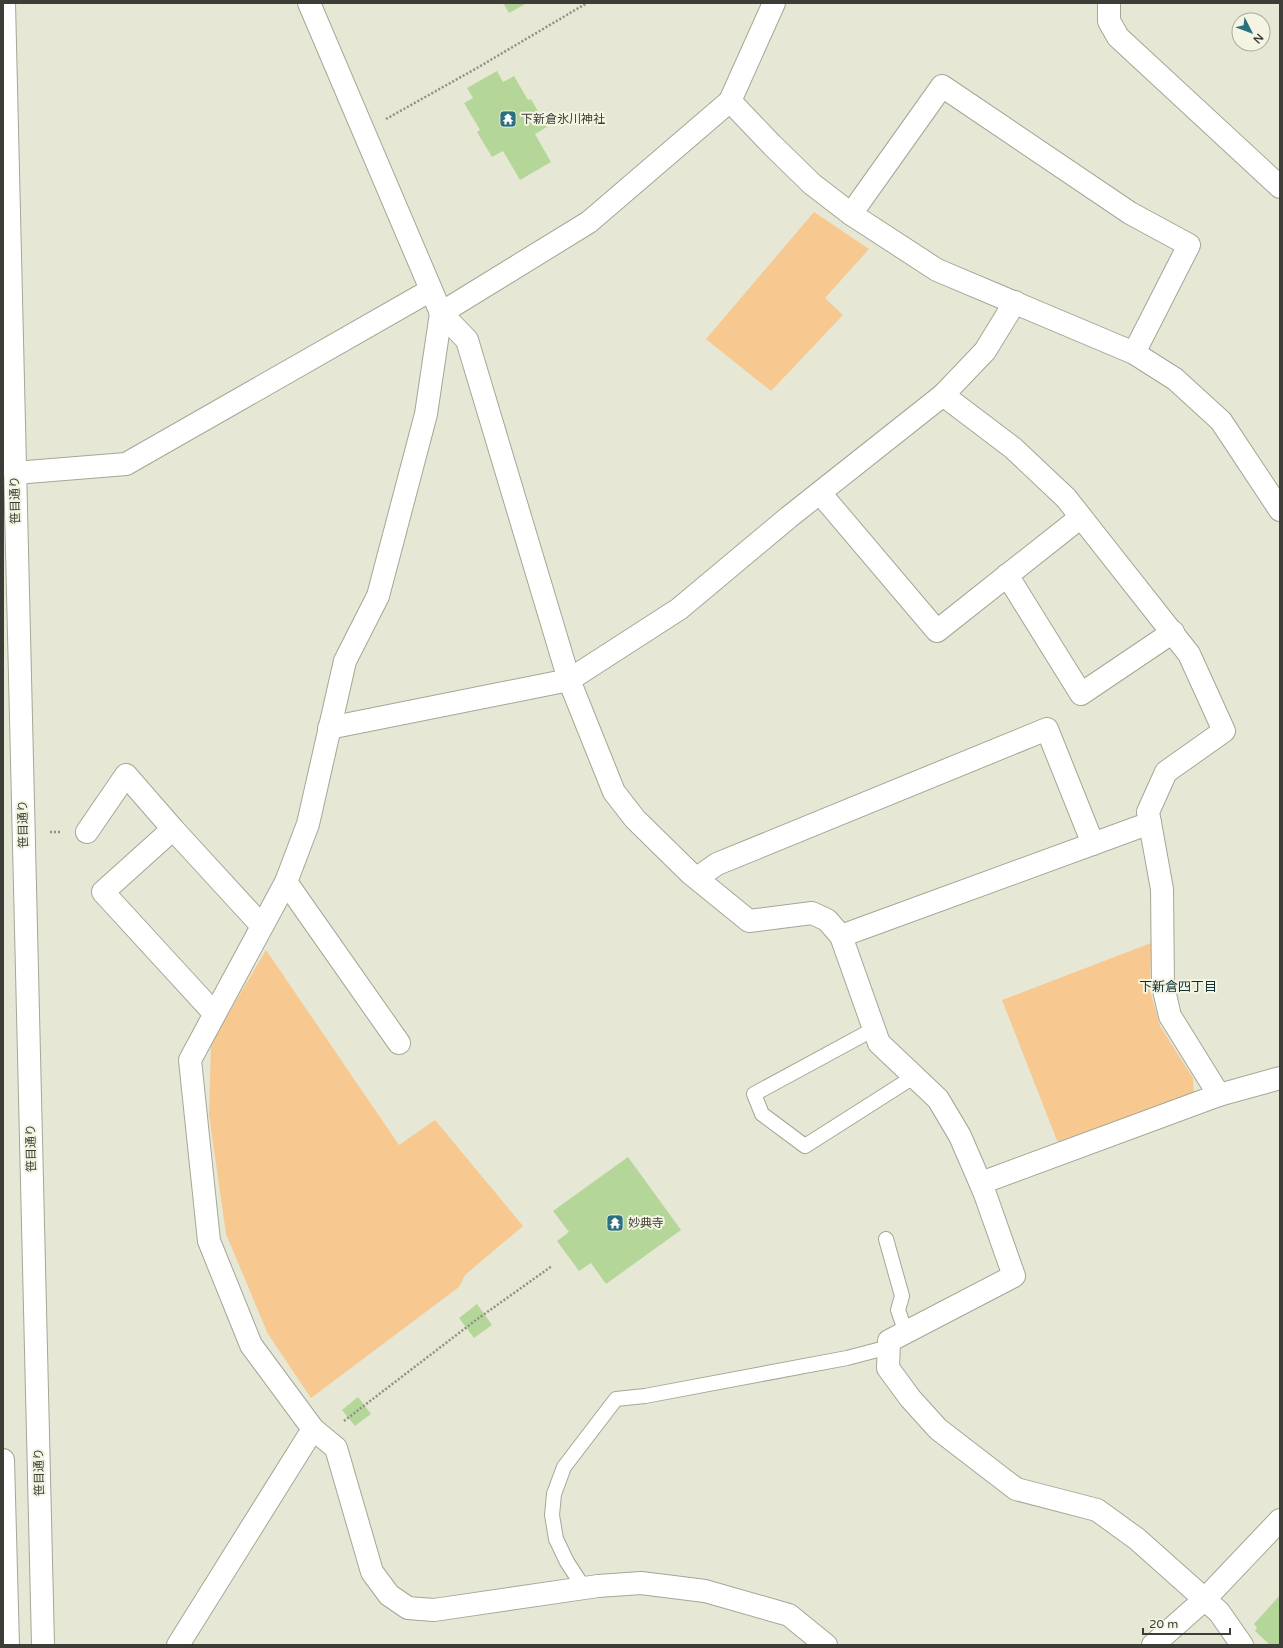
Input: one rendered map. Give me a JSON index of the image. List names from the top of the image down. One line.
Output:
{"streets":{"street":["笹目通り"]},"districts":["下新倉四丁目"],"places":{"temple":["下新倉氷川神社","妙典寺"]},"scale_bar":"20 m","north":"bottom right"}
